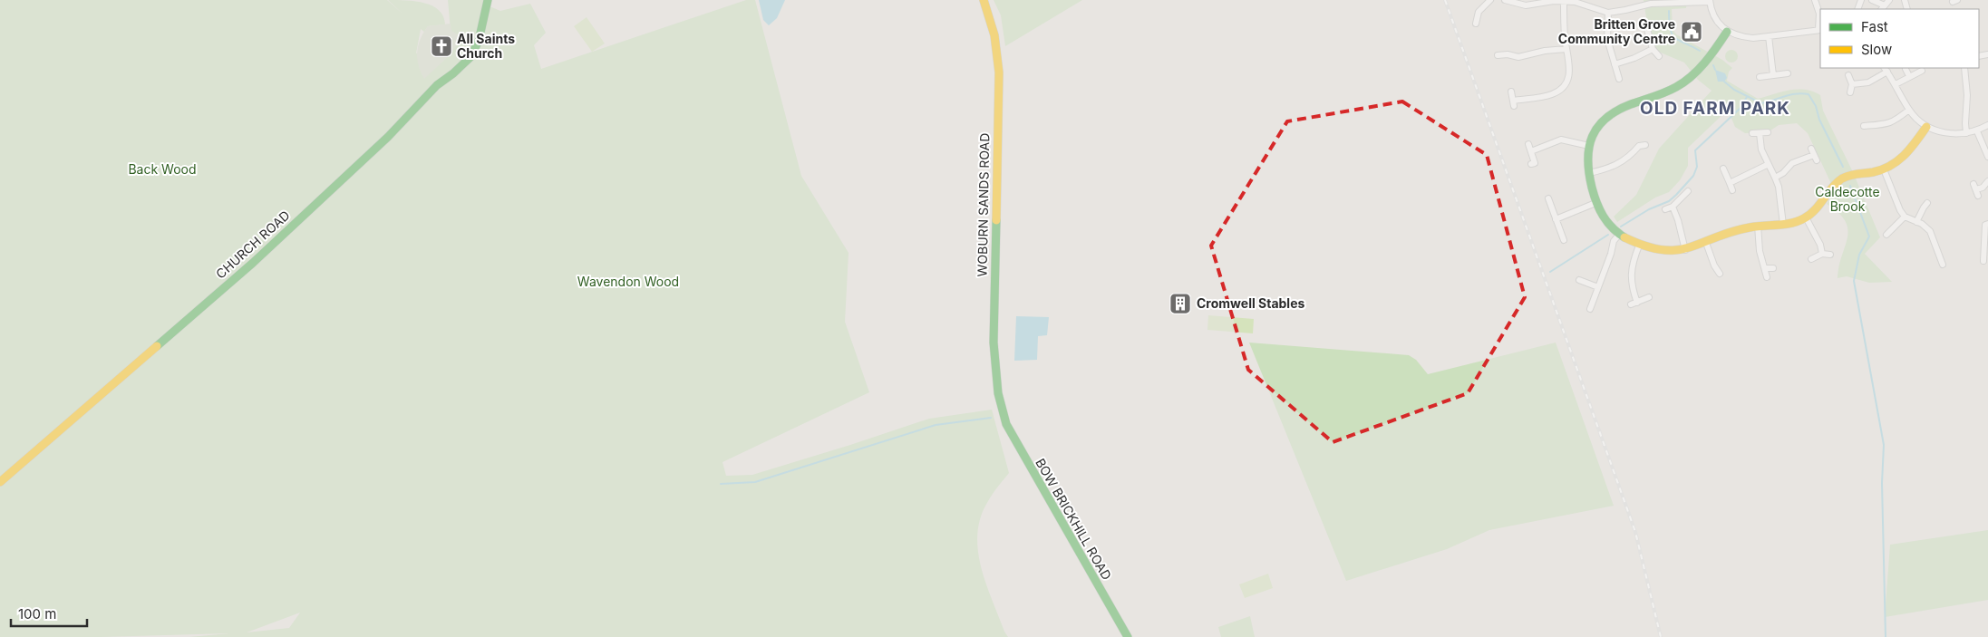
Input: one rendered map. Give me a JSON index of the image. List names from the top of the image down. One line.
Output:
{"streets":{"street":["WOBURN SANDS ROAD","CHURCH ROAD","BOW BRICKHILL ROAD"]},"crossings":[["WOBURN SANDS ROAD","BOW BRICKHILL ROAD"]],"districts":["OLD FARM PARK"],"parks":["Back Wood","Caldecotte Brook","Wavendon Wood"],"places":{"public building":["Britten Grove Community Centre"],"church":["All Saints Church"],"building":["Cromwell Stables"]},"legend":["Fast","Slow"],"scale_bar":"100 m"}
